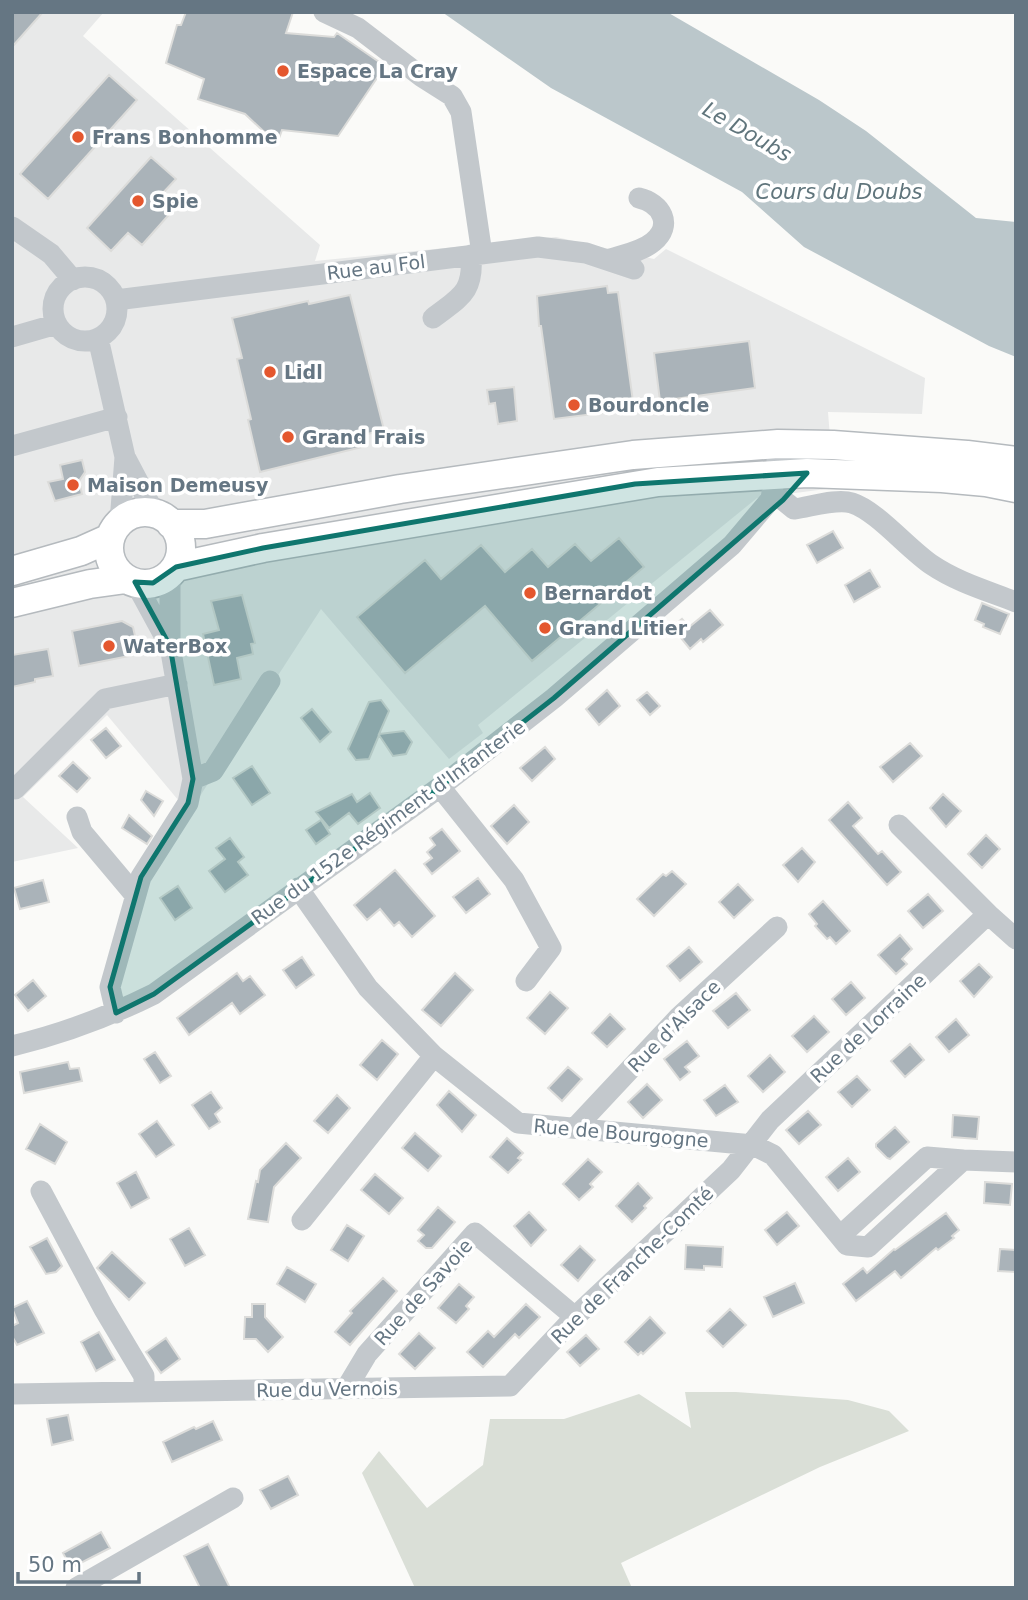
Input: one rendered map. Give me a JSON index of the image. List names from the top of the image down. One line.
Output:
{"streets":{"street":["Rue au Fol","Rue du 152e Régiment d'Infanterie","Rue d'Alsace","Rue de Lorraine","Rue de Bourgogne","Rue de Franche-Comté","Rue de Savoie","Rue du Vernois"]},"crossings":[["Rue du 152e Régiment d'Infanterie","Rue de Bourgogne"],["Rue d'Alsace","Rue de Bourgogne"],["Rue de Lorraine","Rue de Bourgogne"],["Rue de Lorraine","Rue de Franche-Comté"],["Rue de Bourgogne","Rue de Franche-Comté"],["Rue de Franche-Comté","Rue de Savoie"],["Rue de Franche-Comté","Rue du Vernois"],["Rue de Savoie","Rue du Vernois"]],"water":["Le Doubs","Cours du Doubs"],"places":["Espace La Cray","Frans Bonhomme","Spie","Lidl","Bourdoncle","Grand Frais","Maison Demeusy","Bernardot","Grand Litier","WaterBox"],"scale_bar":"50 m"}
